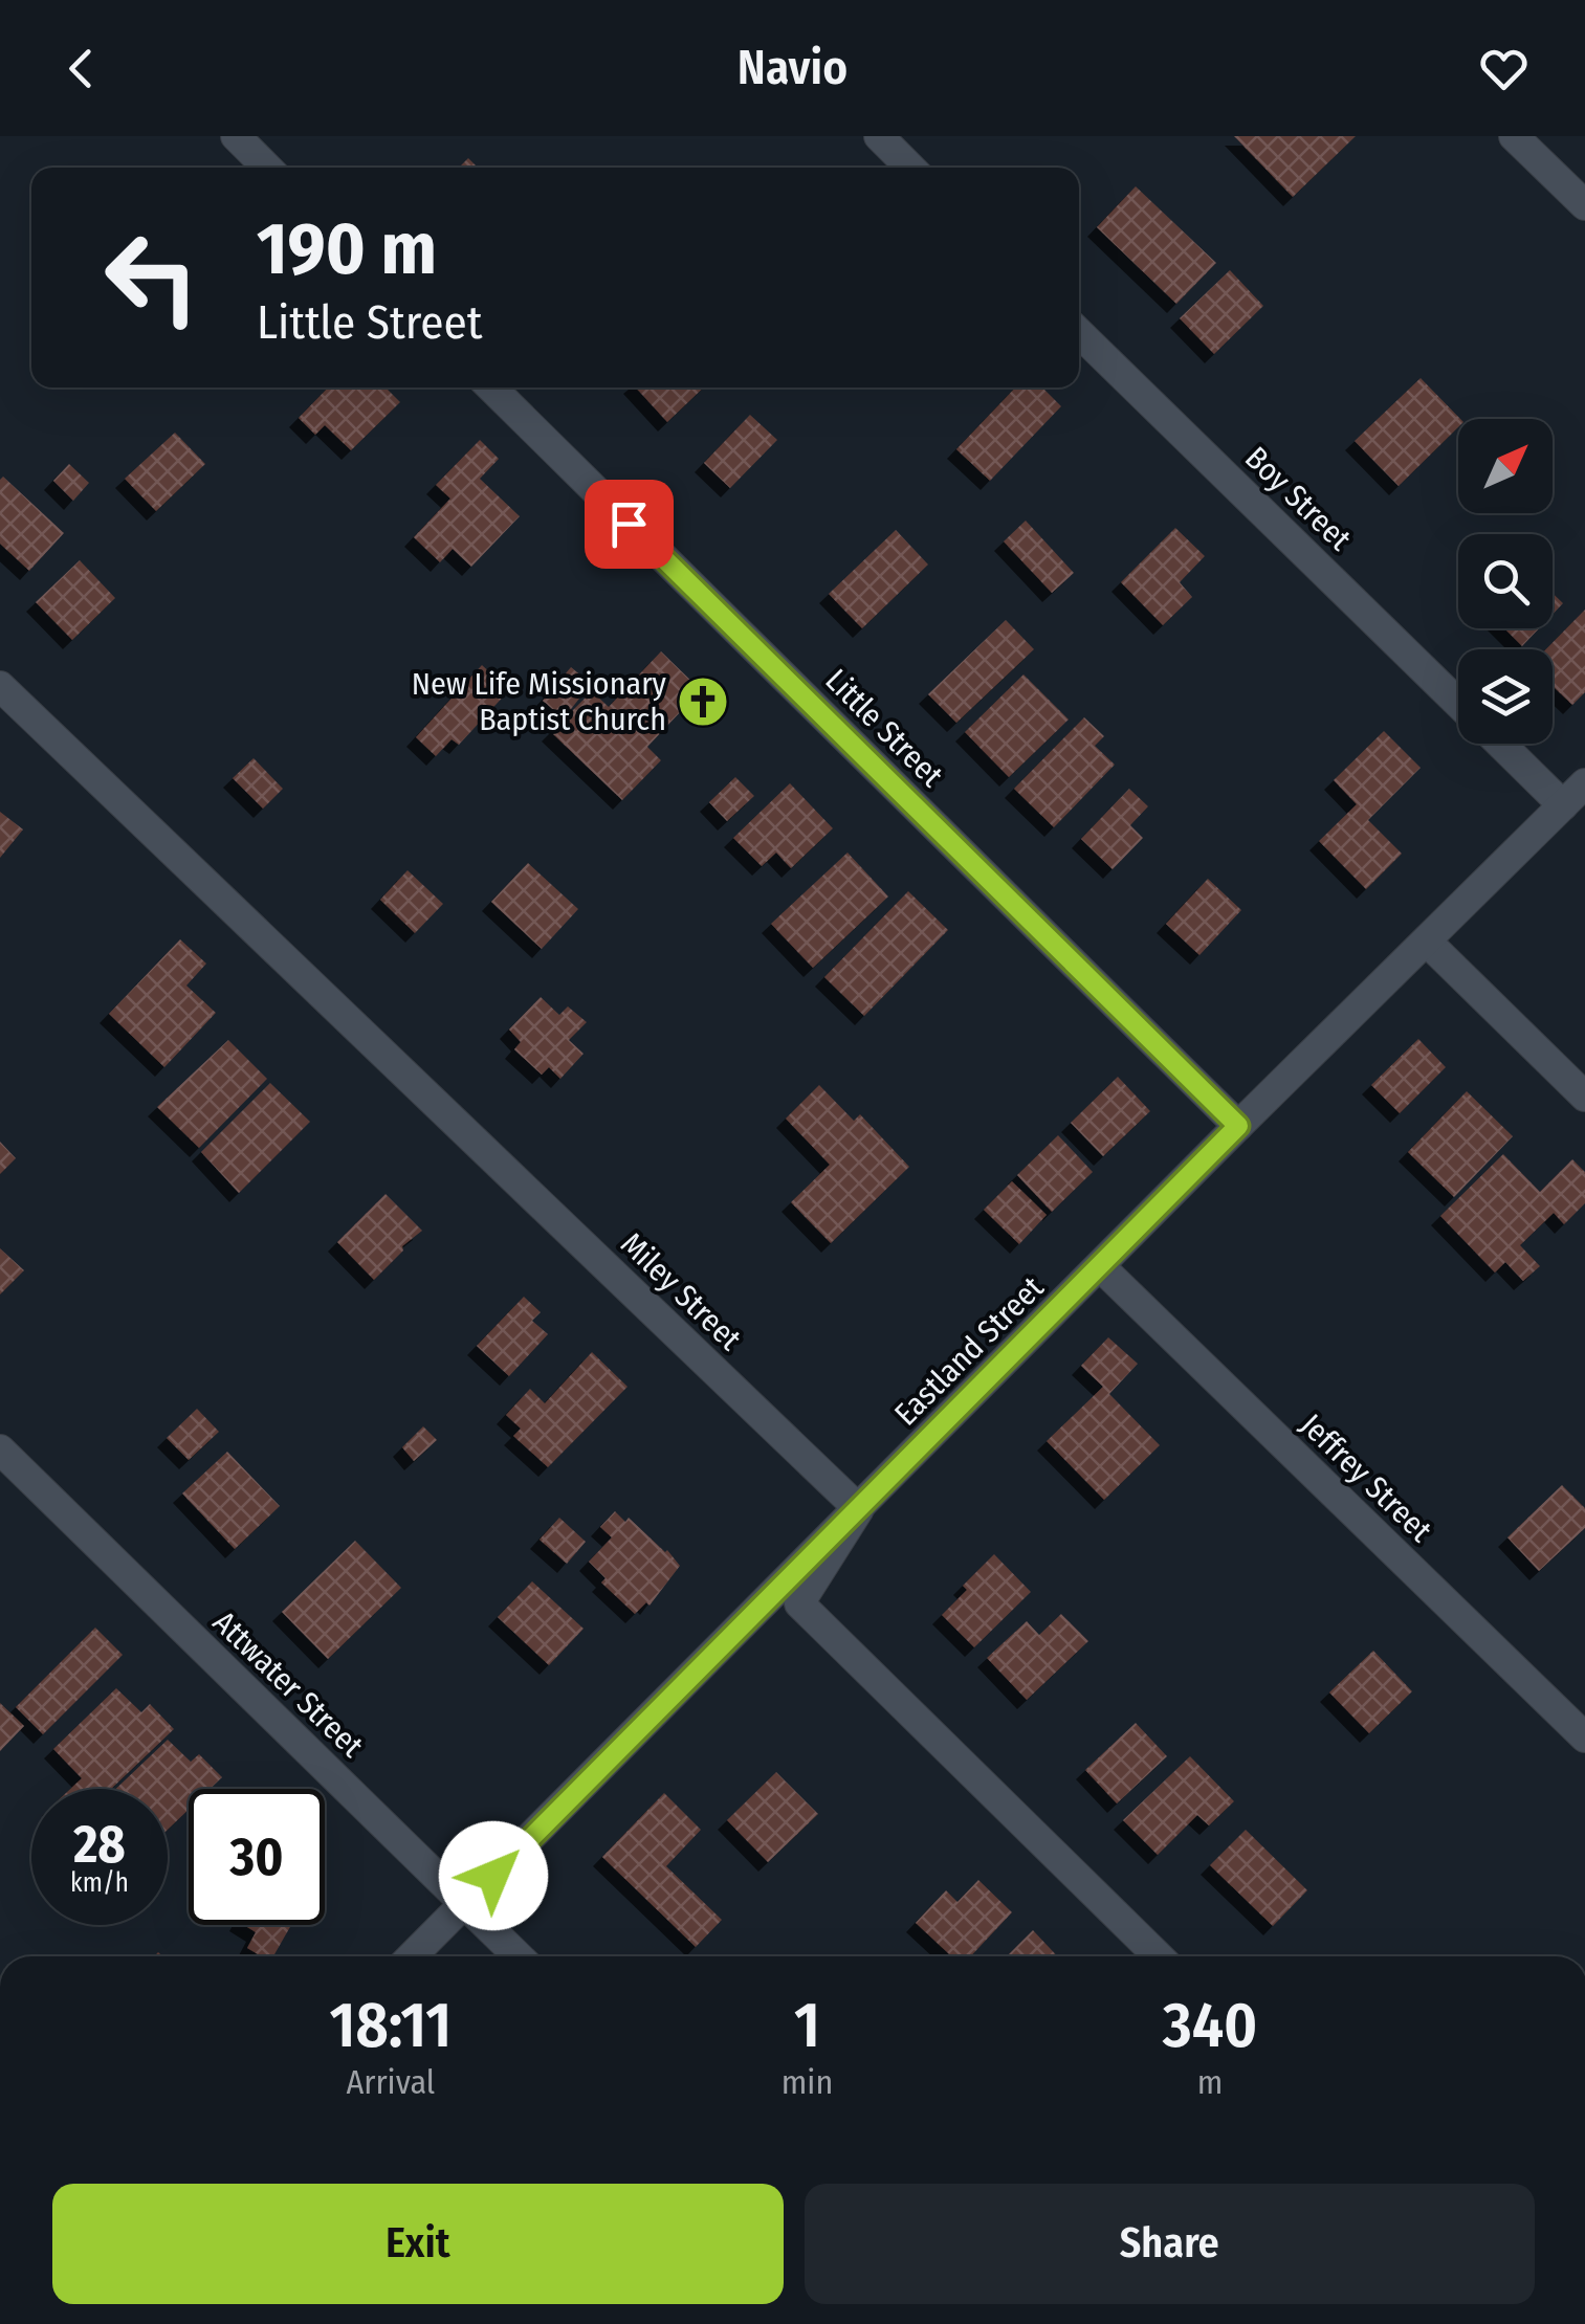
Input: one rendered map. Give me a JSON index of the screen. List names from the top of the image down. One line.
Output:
{"streets":{"street":["Boy Street","Little Street","Miley Street","Eastland Street","Jeffrey Street","Attwater Street"]},"crossings":[["Boy Street","Eastland Street"],["Little Street","Eastland Street"],["Miley Street","Eastland Street"],["Eastland Street","Jeffrey Street"],["Eastland Street","Attwater Street"]],"places":{"church":["New Life Missionary Baptist Church"]},"north":"top right","page":{"header":"Navio","turn":["190 m","Little Street"],"speed":"28 km/h","limit":"30","eta":["18:11","Arrival","1","min","340","m"],"buttons":["Exit","Share"]}}
